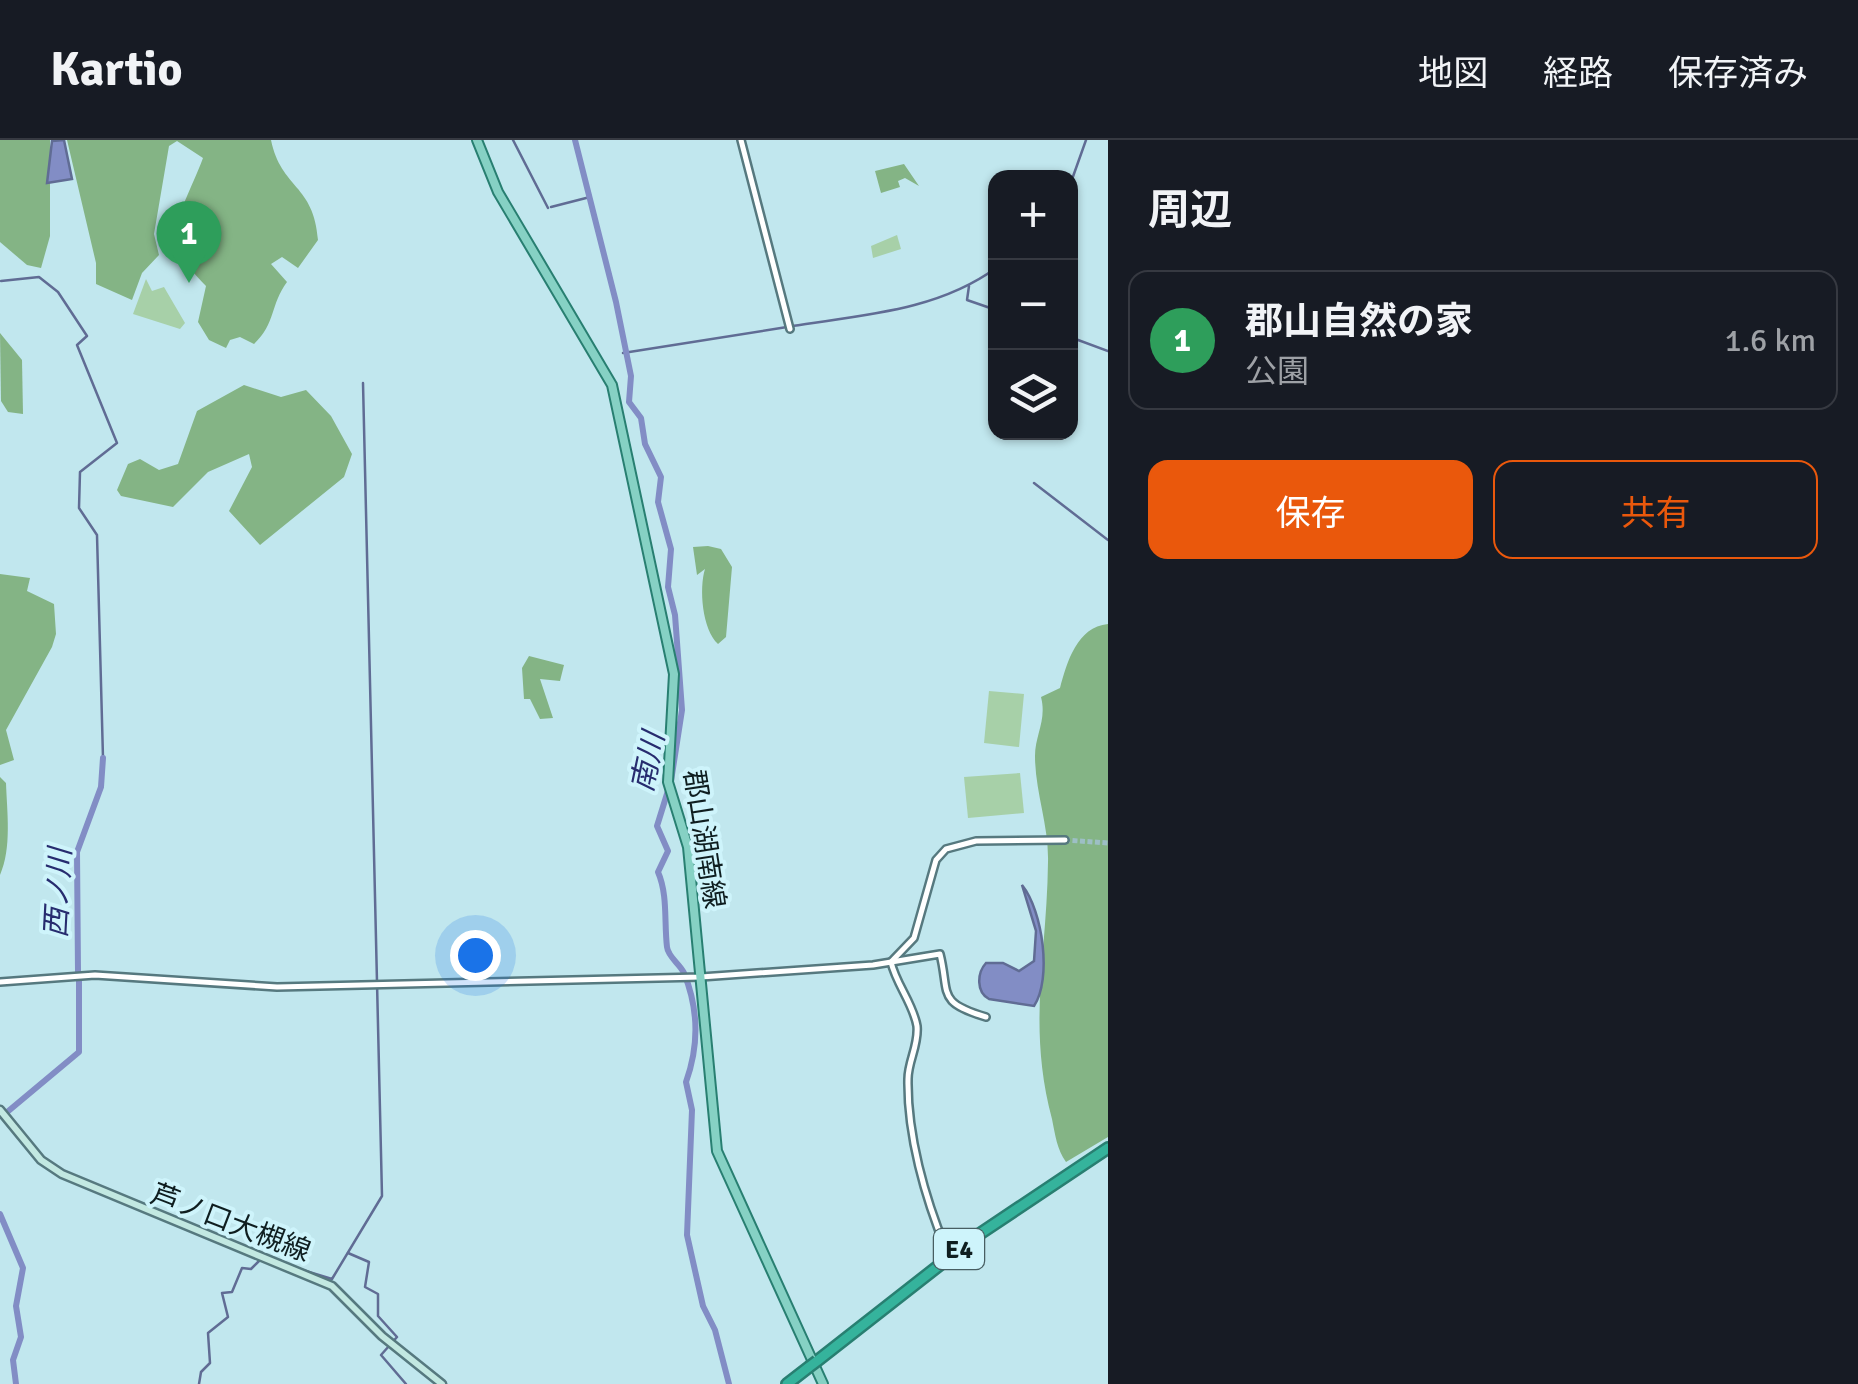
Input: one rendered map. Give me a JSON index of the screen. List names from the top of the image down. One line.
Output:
{"streets":{"highway":["E4"],"main road":["郡山湖南線","芦ノ口大槻線"]},"water":["南川","西ノ川"],"page":{"header":"Kartio","nav":["地図","経路","保存済み"],"heading":"周辺","map_buttons":["+","−"],"pins":"1","list":[{"mark":"1","name":"郡山自然の家","note":"公園","value":"1.6 km"}],"buttons":["保存","共有"]}}
